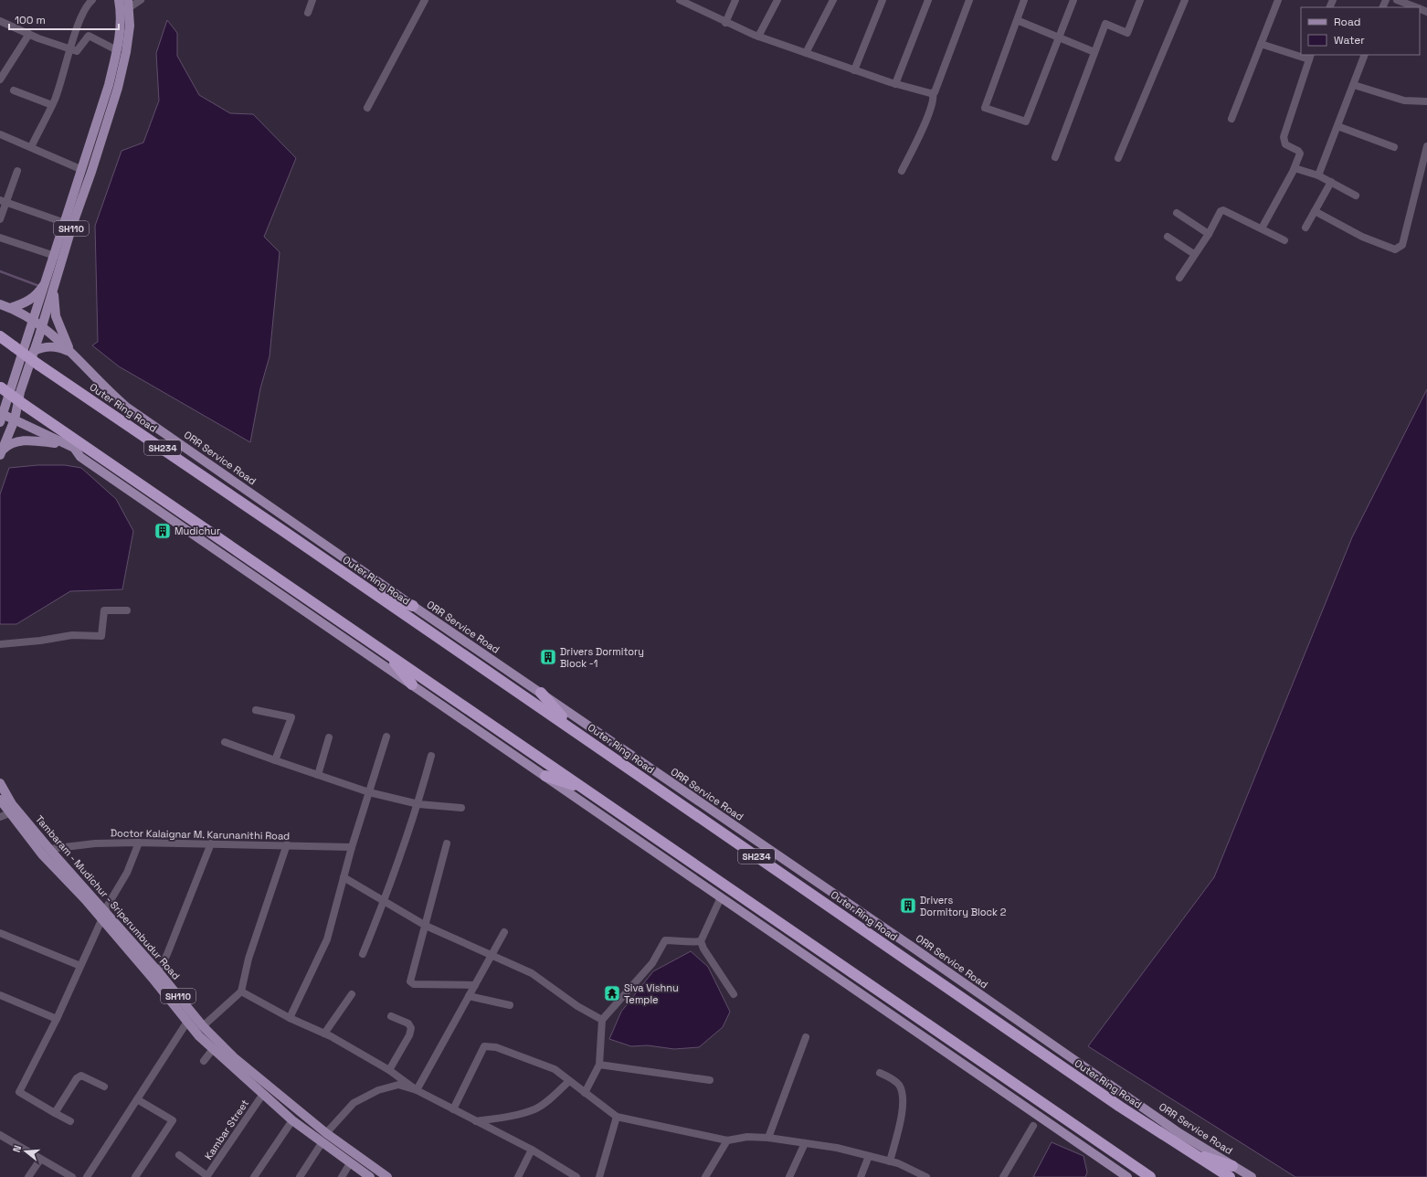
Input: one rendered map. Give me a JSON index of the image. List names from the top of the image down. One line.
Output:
{"streets":{"highway":["Outer Ring Road","SH234"],"main road":["SH110","ORR Service Road","Tambaram - Mudichur - Sriperumbudur Road"],"street":["Doctor Kalaignar M. Karunanithi Road","Kambar Street"]},"crossings":[["SH110","ORR Service Road"],["Doctor Kalaignar M. Karunanithi Road","Tambaram - Mudichur - Sriperumbudur Road"],["Tambaram - Mudichur - Sriperumbudur Road","Kambar Street"]],"places":{"building":["Mudichur","Drivers Dormitory Block -1","Drivers Dormitory Block 2"],"temple":["Siva Vishnu Temple"]},"legend":["Road","Water"],"scale_bar":"100 m","north":"left"}
